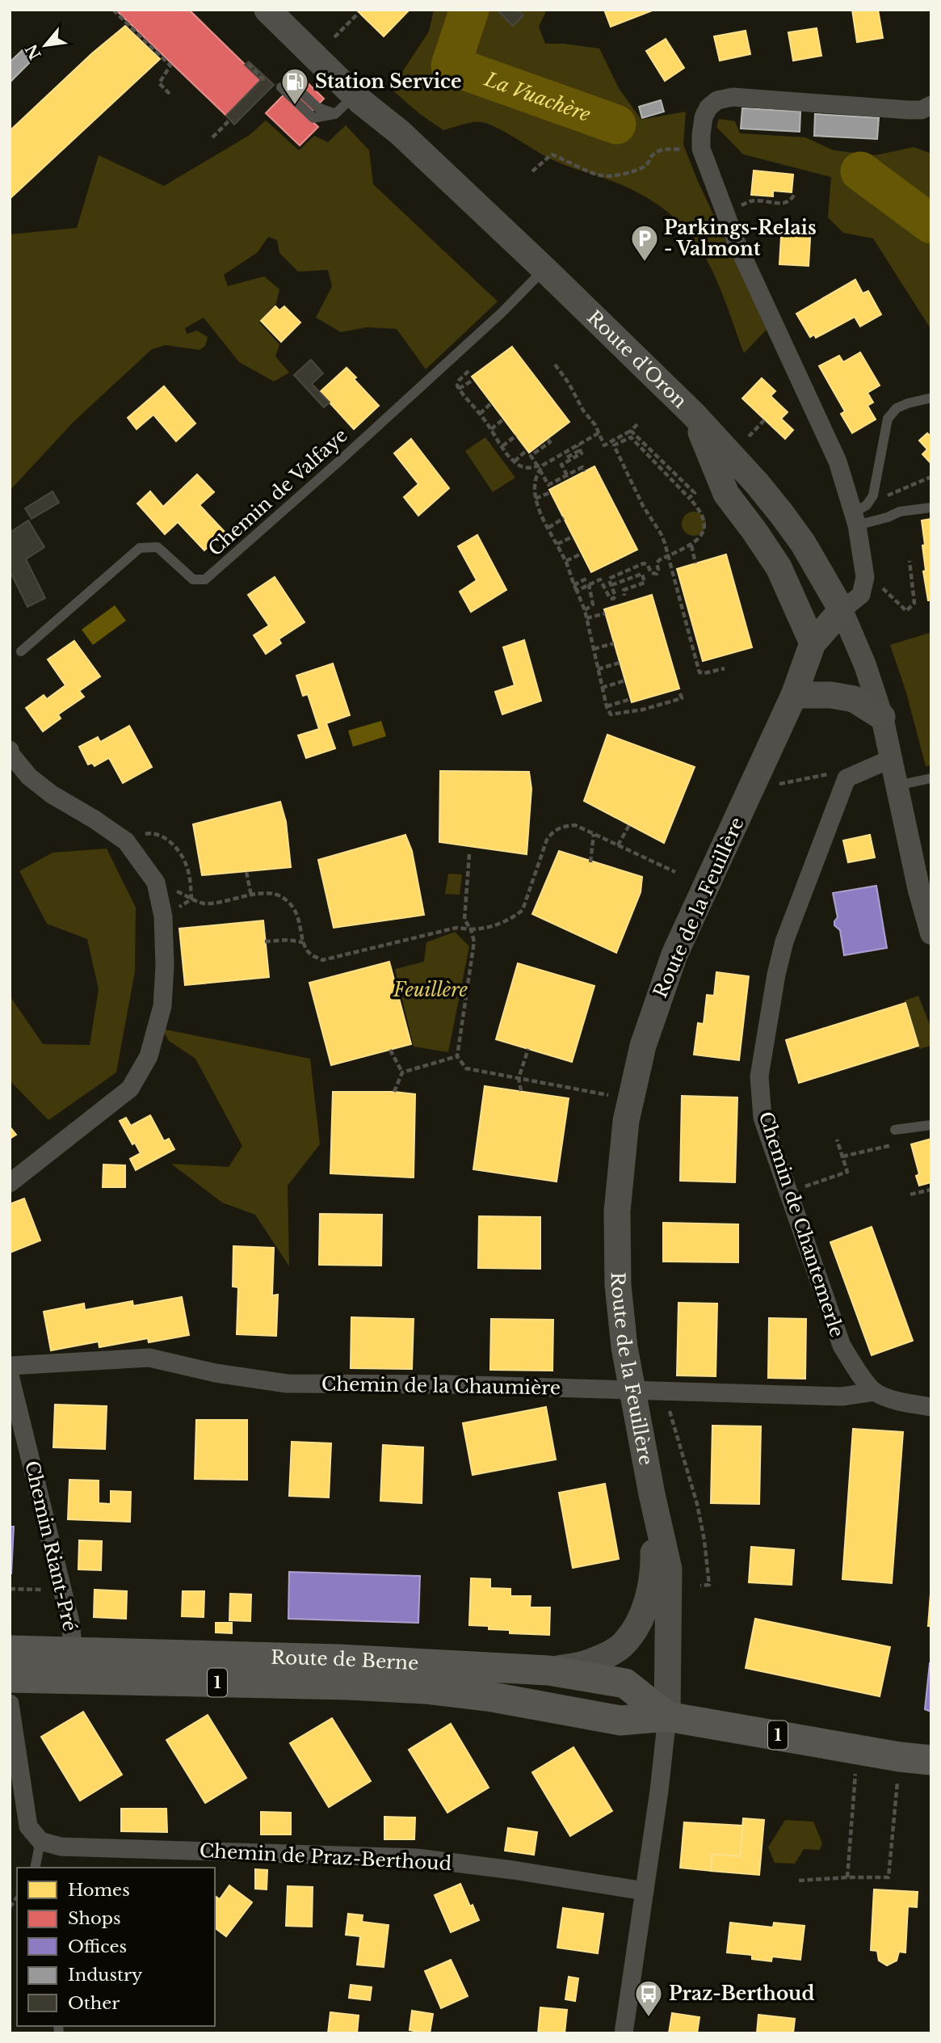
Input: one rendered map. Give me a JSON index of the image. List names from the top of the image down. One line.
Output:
{"streets":{"main road":["Route d'Oron","Route de la Feuillère","Route de Berne","1"],"street":["Chemin de Chantemerle","Chemin de la Chaumière","Chemin Riant-Pré","Chemin de Praz-Berthoud"],"lane":["Chemin de Valfaye"]},"crossings":[["Route d'Oron","Chemin de Valfaye"],["Route d'Oron","Route de la Feuillère"],["Route de la Feuillère","Route de Berne"],["Chemin de Chantemerle","Chemin de la Chaumière"],["Chemin Riant-Pré","Route de Berne"]],"water":["La Vuachère"],"parks":["Feuillère"],"places":{"fuel station":["Station Service"],"parking":["Parkings-Relais - Valmont"],"bus stop":["Praz-Berthoud"]},"legend":["Homes","Shops","Offices","Industry","Other"],"north":"bottom left"}
